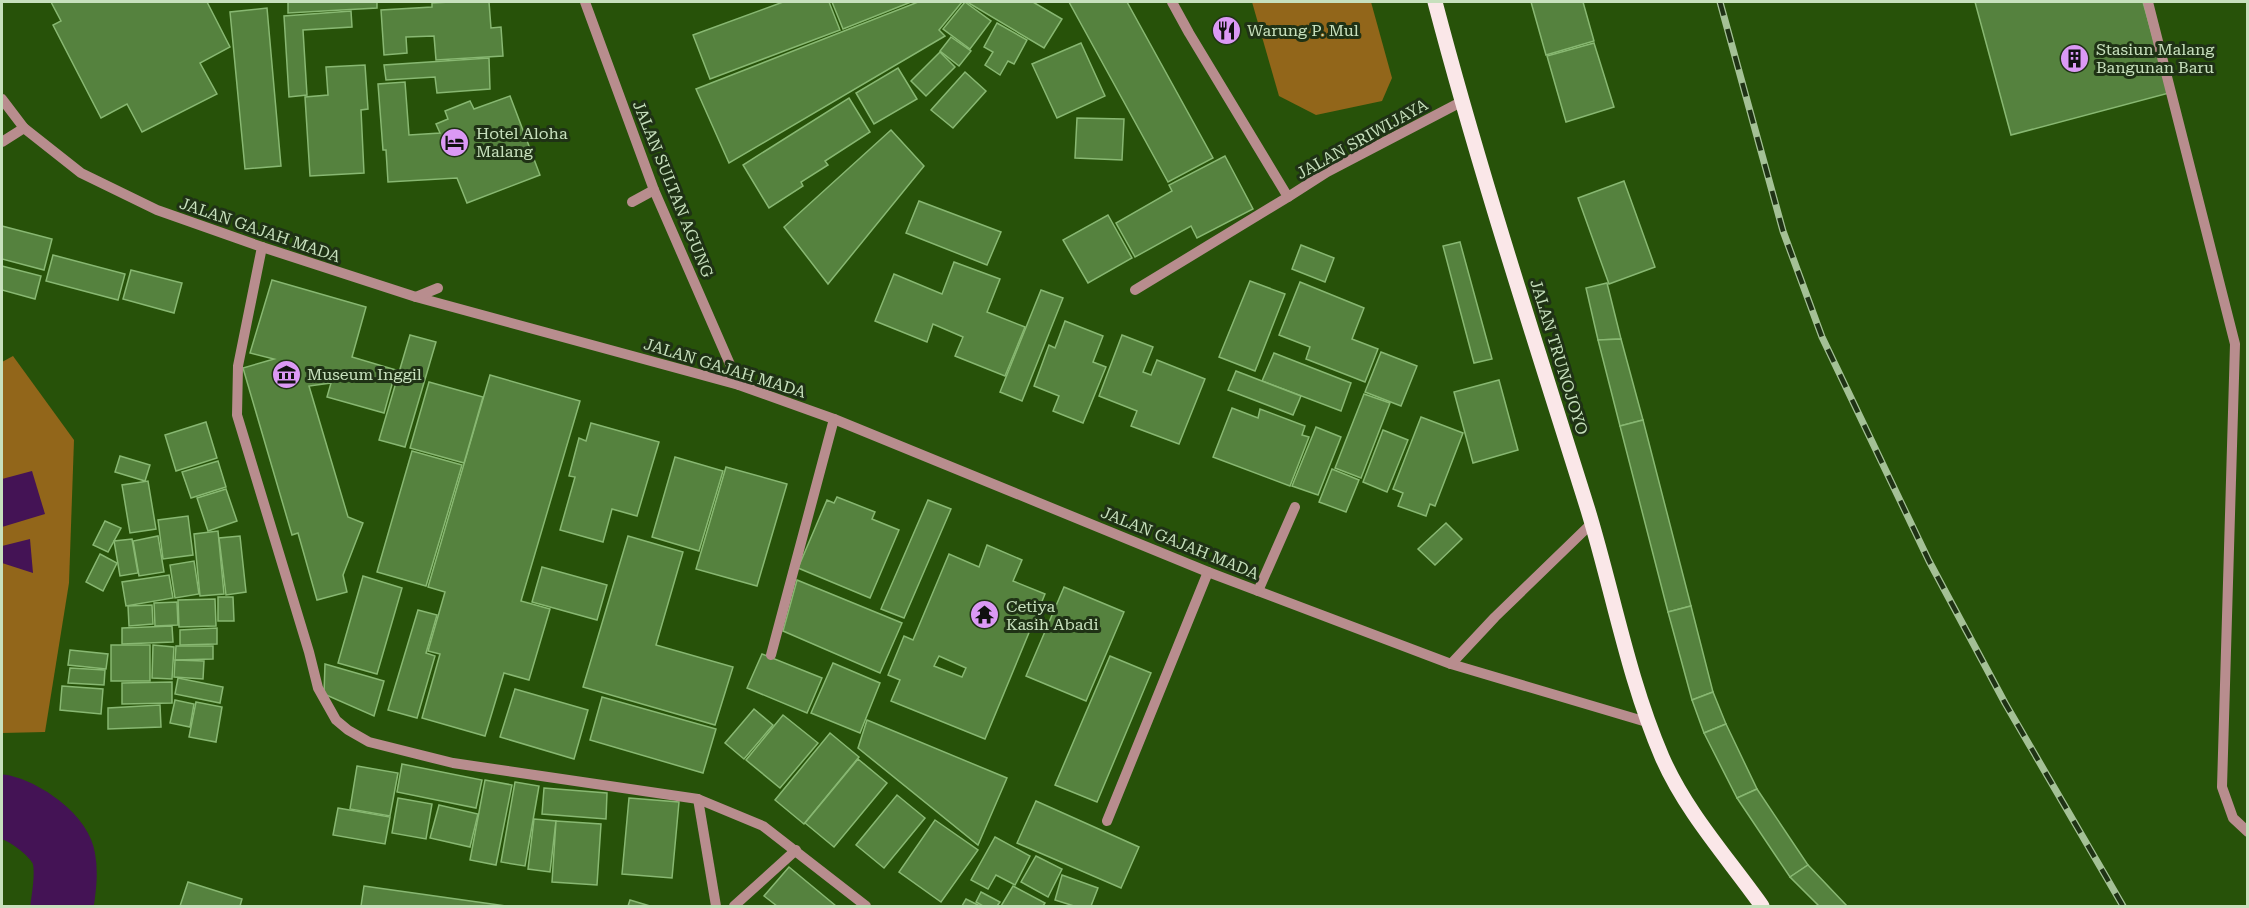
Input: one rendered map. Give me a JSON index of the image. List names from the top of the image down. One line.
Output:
{"streets":{"main road":["JALAN TRUNOJOYO"],"street":["JALAN SRIWIJAYA","JALAN SULTAN AGUNG","JALAN GAJAH MADA"]},"crossings":[["JALAN SRIWIJAYA","JALAN TRUNOJOYO"],["JALAN SULTAN AGUNG","JALAN GAJAH MADA"],["JALAN GAJAH MADA","JALAN TRUNOJOYO"]],"places":{"restaurant":["Warung P. Mul"],"building":["Stasiun Malang Bangunan Baru"],"hotel":["Hotel Aloha Malang"],"museum":["Museum Inggil"],"temple":["Cetiya Kasih Abadi"]}}
